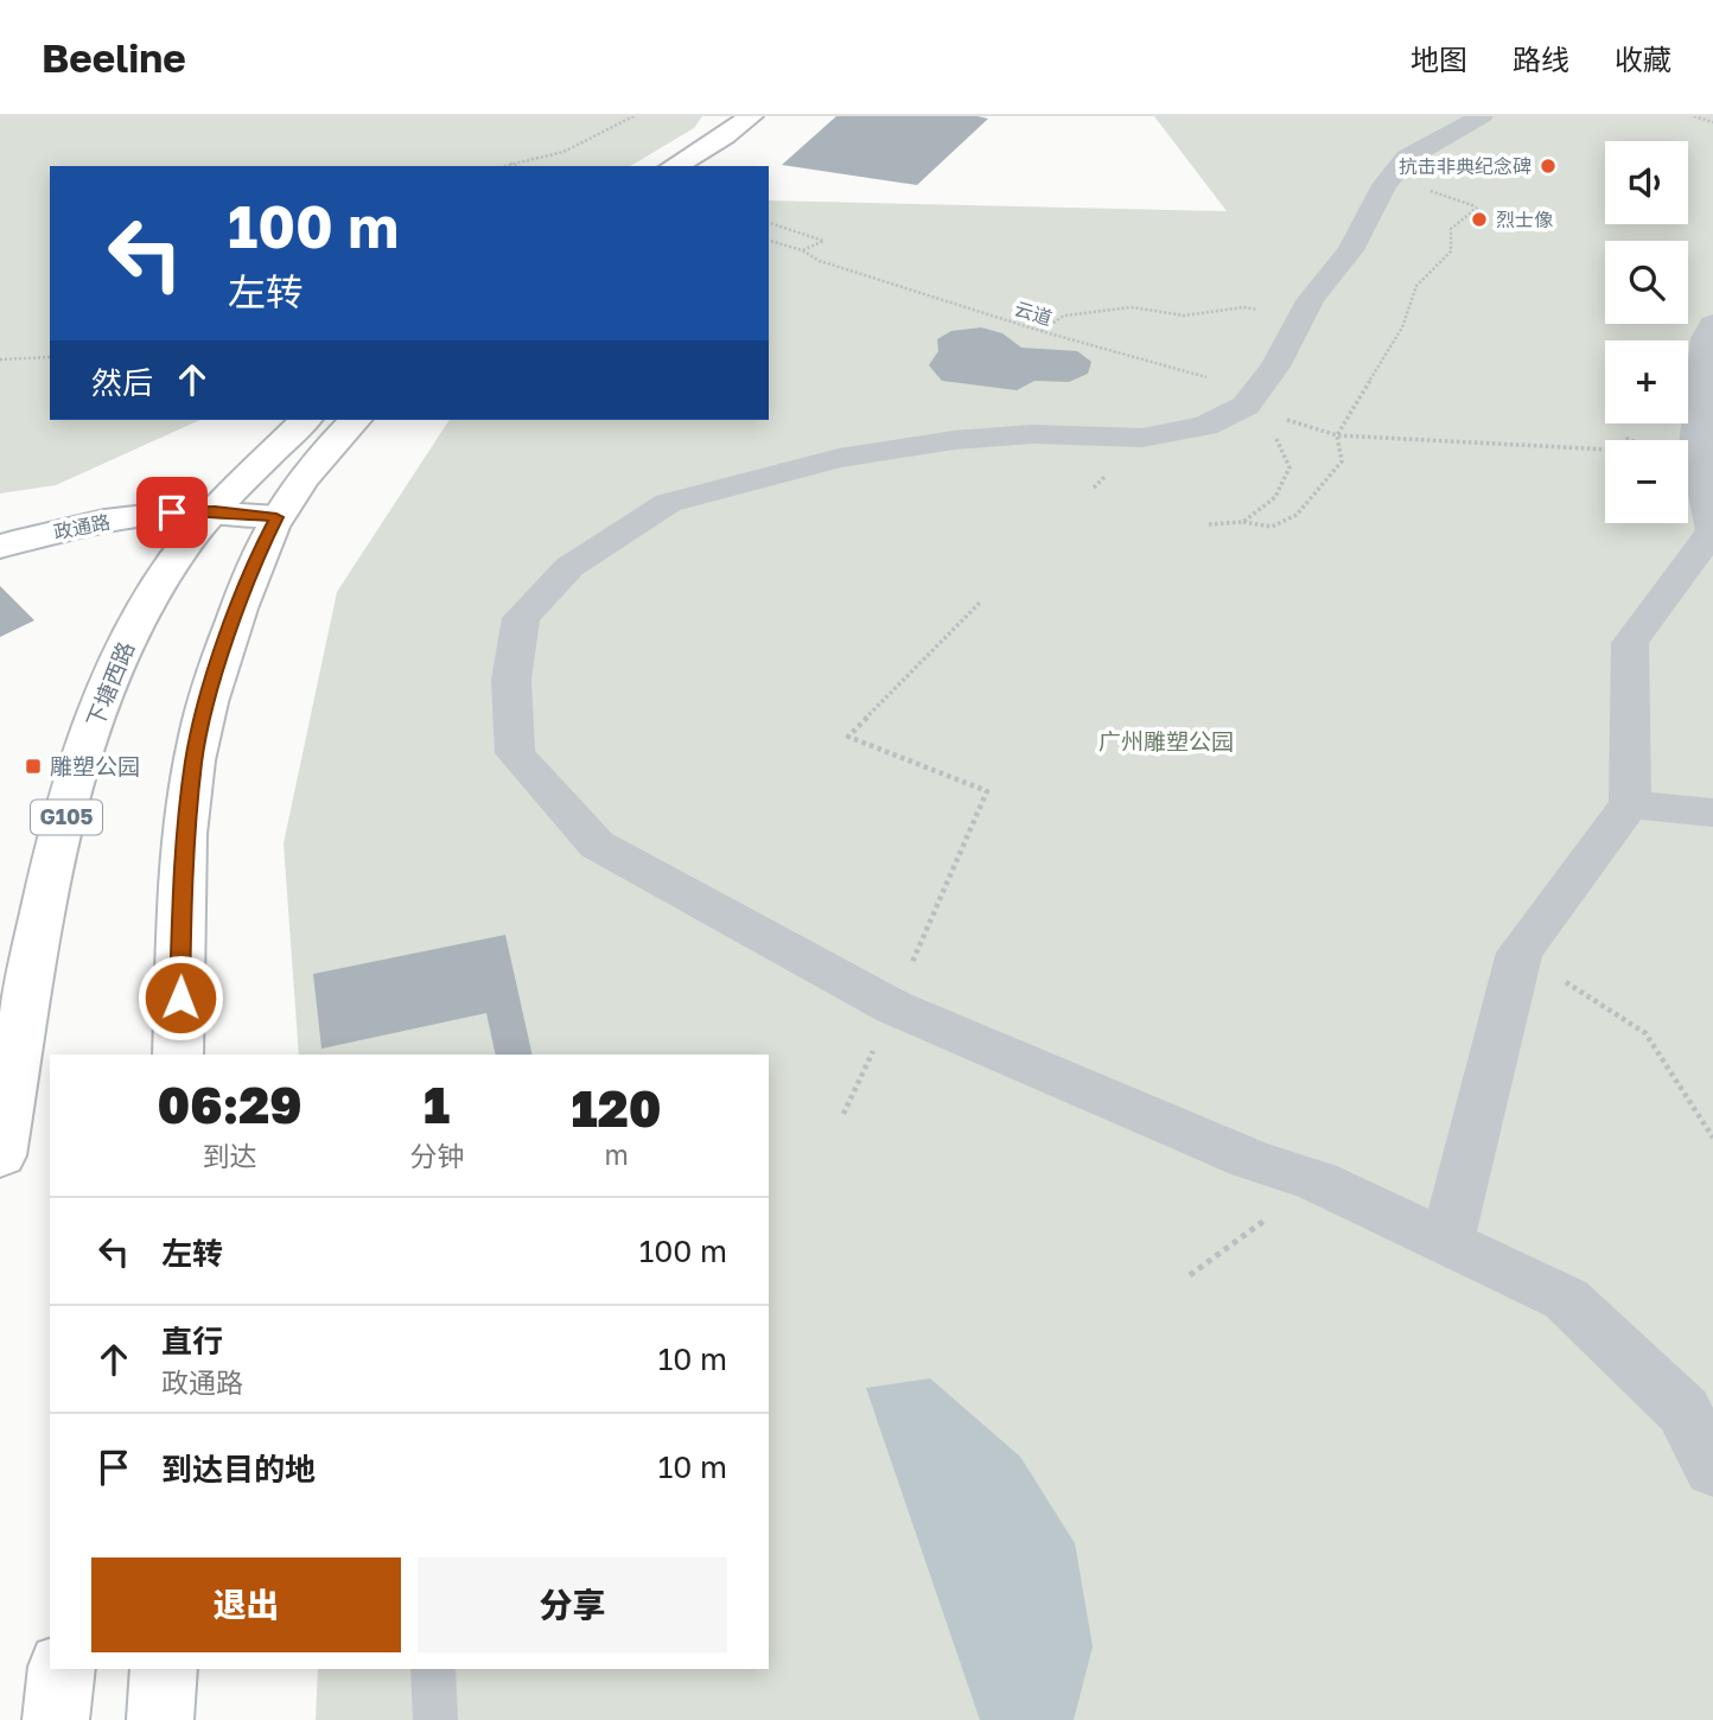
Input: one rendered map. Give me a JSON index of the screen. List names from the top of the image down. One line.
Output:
{"streets":{"main road":["政通路","下塘西路","G105"],"path":["云道"]},"crossings":[["政通路","下塘西路"]],"parks":["广州雕塑公园"],"places":{"other":["抗击非典纪念碑","烈士像"],"transit":["雕塑公园"]},"page":{"header":"Beeline","nav":["地图","路线","收藏"],"map_buttons":["+","−"],"turn":["100 m","左转"],"then":"然后","eta":["06:29","到达","1","分钟","120","m"],"list":[{"name":"左转","value":"100 m"},{"name":"直行","note":"政通路","value":"10 m"},{"name":"到达目的地","value":"10 m"}],"buttons":["退出","分享"]}}
